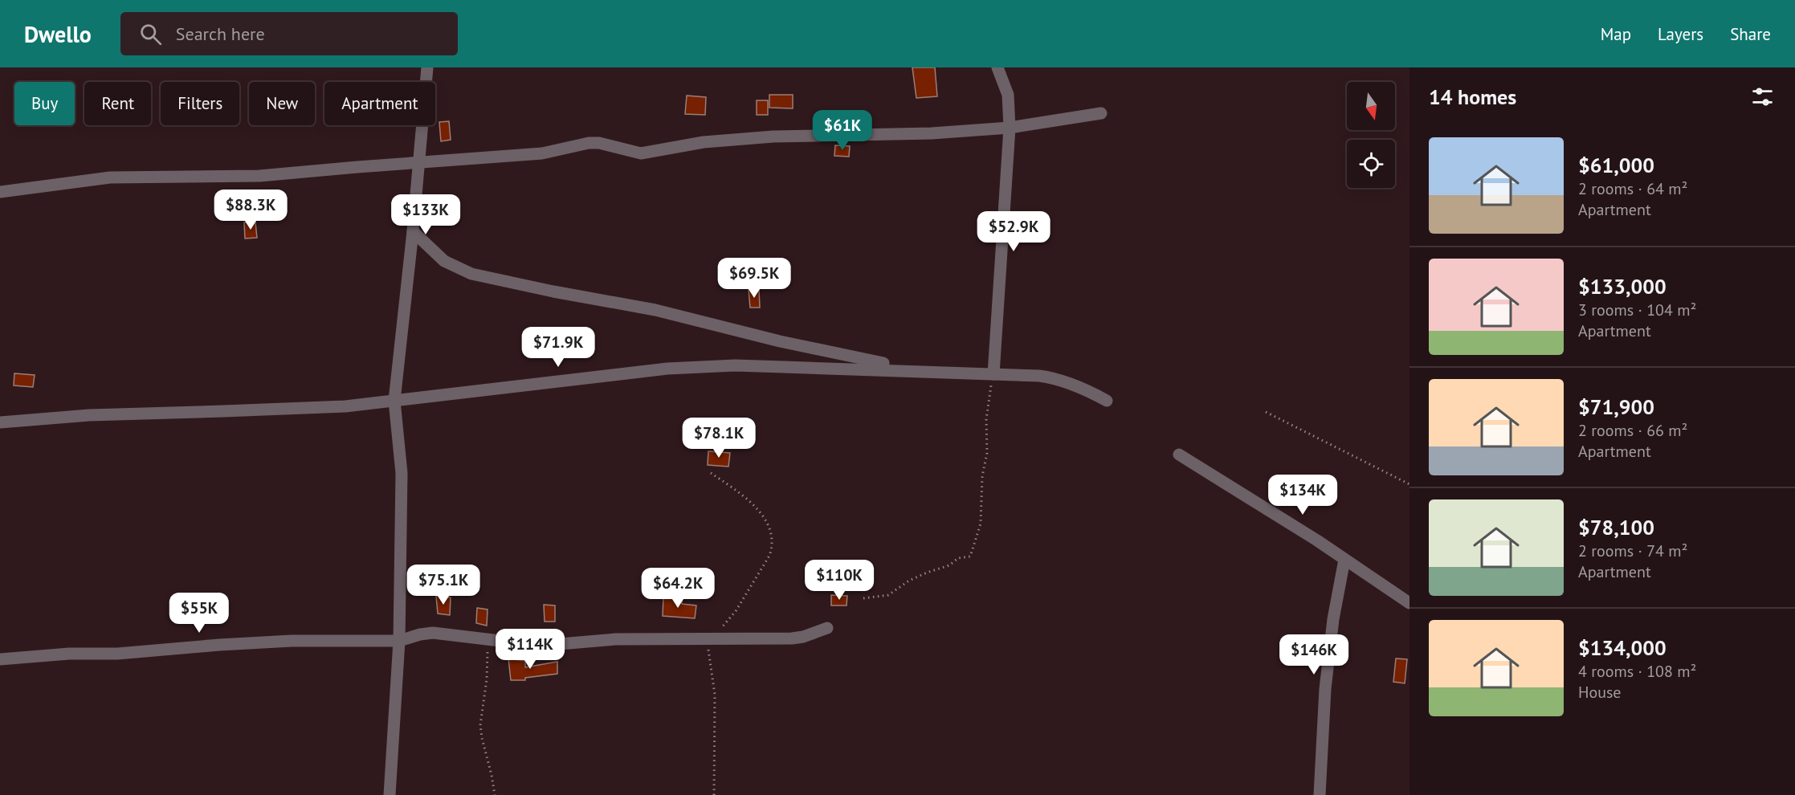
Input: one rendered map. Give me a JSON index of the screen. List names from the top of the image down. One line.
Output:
{"north":"bottom","page":{"header":"Dwello","search":"Search here","nav":["Map","Layers","Share"],"heading":"14 homes","chip":["Buy","Rent","Filters","New","Apartment"],"price":["$61K","$88.3K","$133K","$52.9K","$69.5K","$71.9K","$78.1K","$134K","$110K","$75.1K","$64.2K","$55K","$114K","$146K"],"list":[{"name":"$61,000","note":"2 rooms · 64 m² · Apartment"},{"name":"$133,000","note":"3 rooms · 104 m² · Apartment"},{"name":"$71,900","note":"2 rooms · 66 m² · Apartment"},{"name":"$78,100","note":"2 rooms · 74 m² · Apartment"},{"name":"$134,000","note":"4 rooms · 108 m² · House"}]}}
